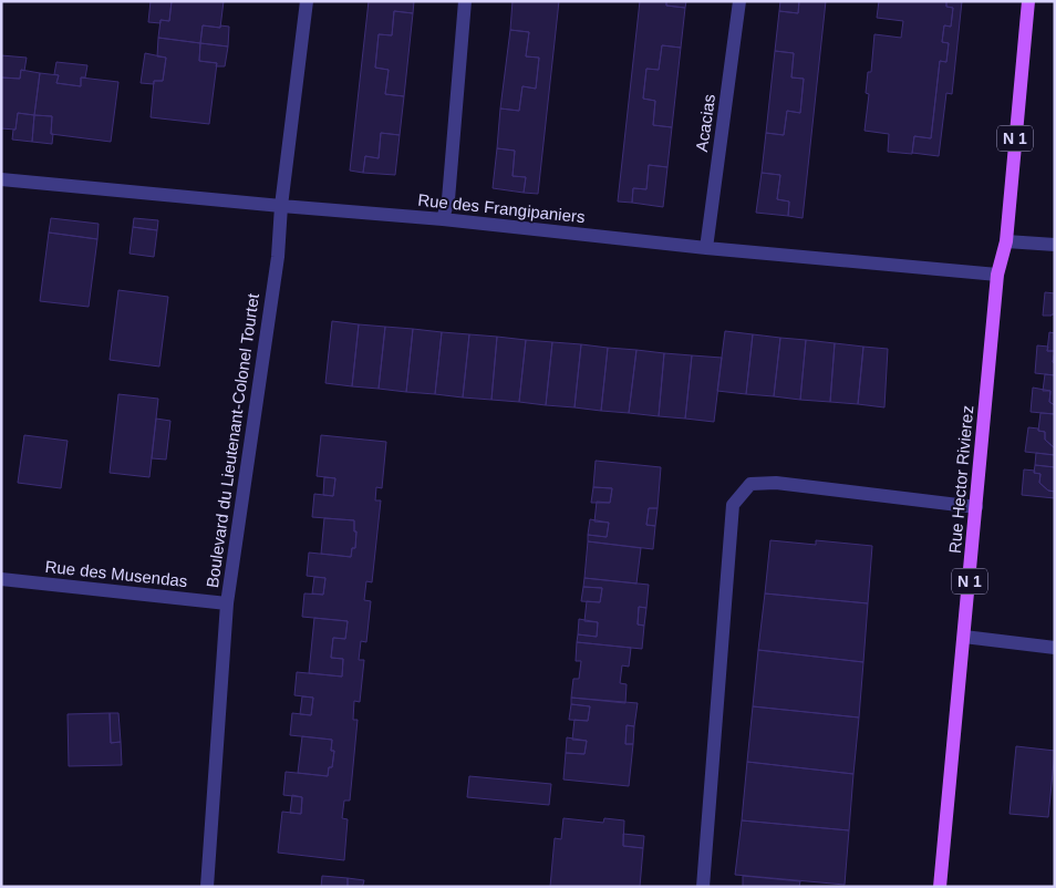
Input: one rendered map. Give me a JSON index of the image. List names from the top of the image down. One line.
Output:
{"streets":{"main road":["N 1","Rue Hector Rivierez"],"street":["Acacias","Rue des Frangipaniers","Boulevard du Lieutenant-Colonel Tourtet","Rue des Musendas"]},"crossings":[["Acacias","Rue des Frangipaniers"],["N 1","Rue des Frangipaniers"],["N 1","Rue Hector Rivierez"],["Rue des Frangipaniers","Boulevard du Lieutenant-Colonel Tourtet"],["Rue des Frangipaniers","Rue Hector Rivierez"],["Boulevard du Lieutenant-Colonel Tourtet","Rue des Musendas"]]}
